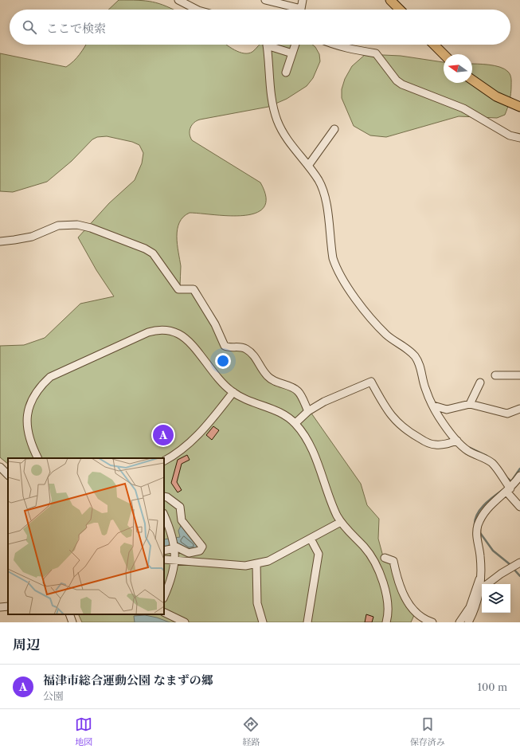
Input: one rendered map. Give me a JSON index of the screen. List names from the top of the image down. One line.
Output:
{"north":"left","page":{"search":"ここで検索","pins":"A","heading":"周辺","list":[{"mark":"A","name":"福津市総合運動公園 なまずの郷","note":"公園","value":"100 m"}],"nav":["地図","経路","保存済み"]}}
